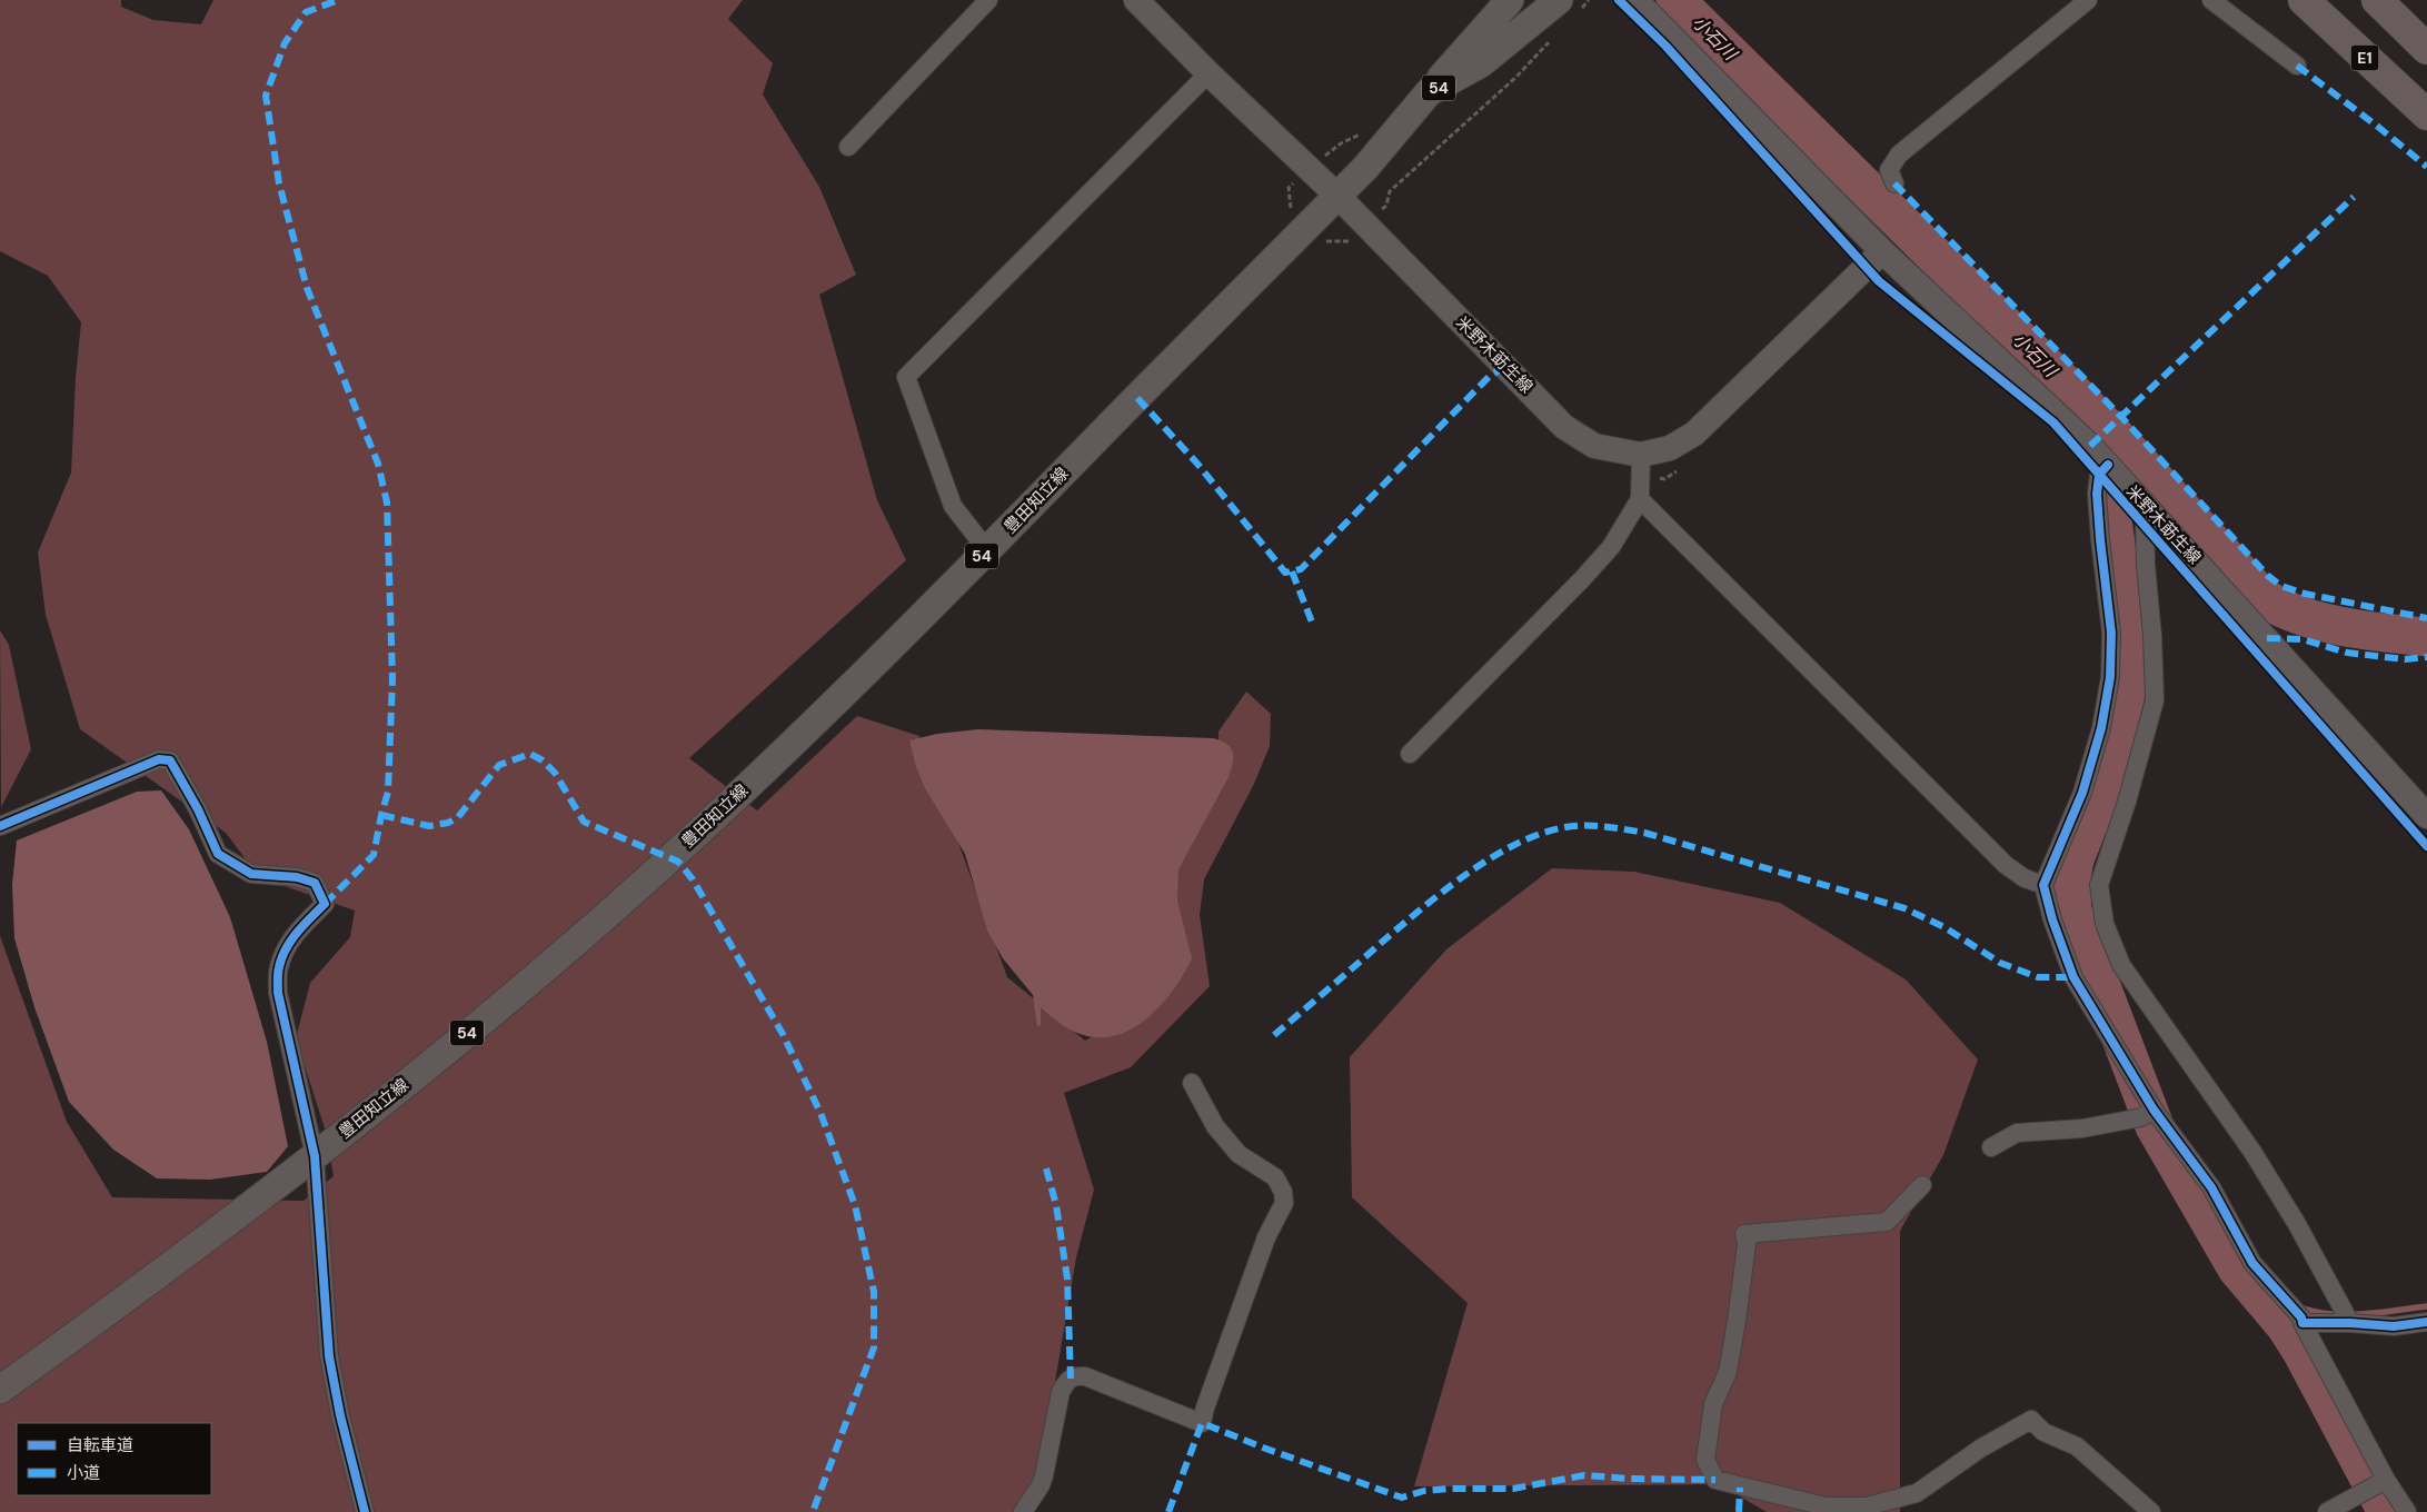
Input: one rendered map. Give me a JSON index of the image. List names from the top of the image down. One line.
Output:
{"streets":{"highway":["E1"],"main road":["54","米野木莇生線","豊田知立線"]},"crossings":[["米野木莇生線","豊田知立線"]],"water":["小石川"],"legend":["自転車道","小道"]}
